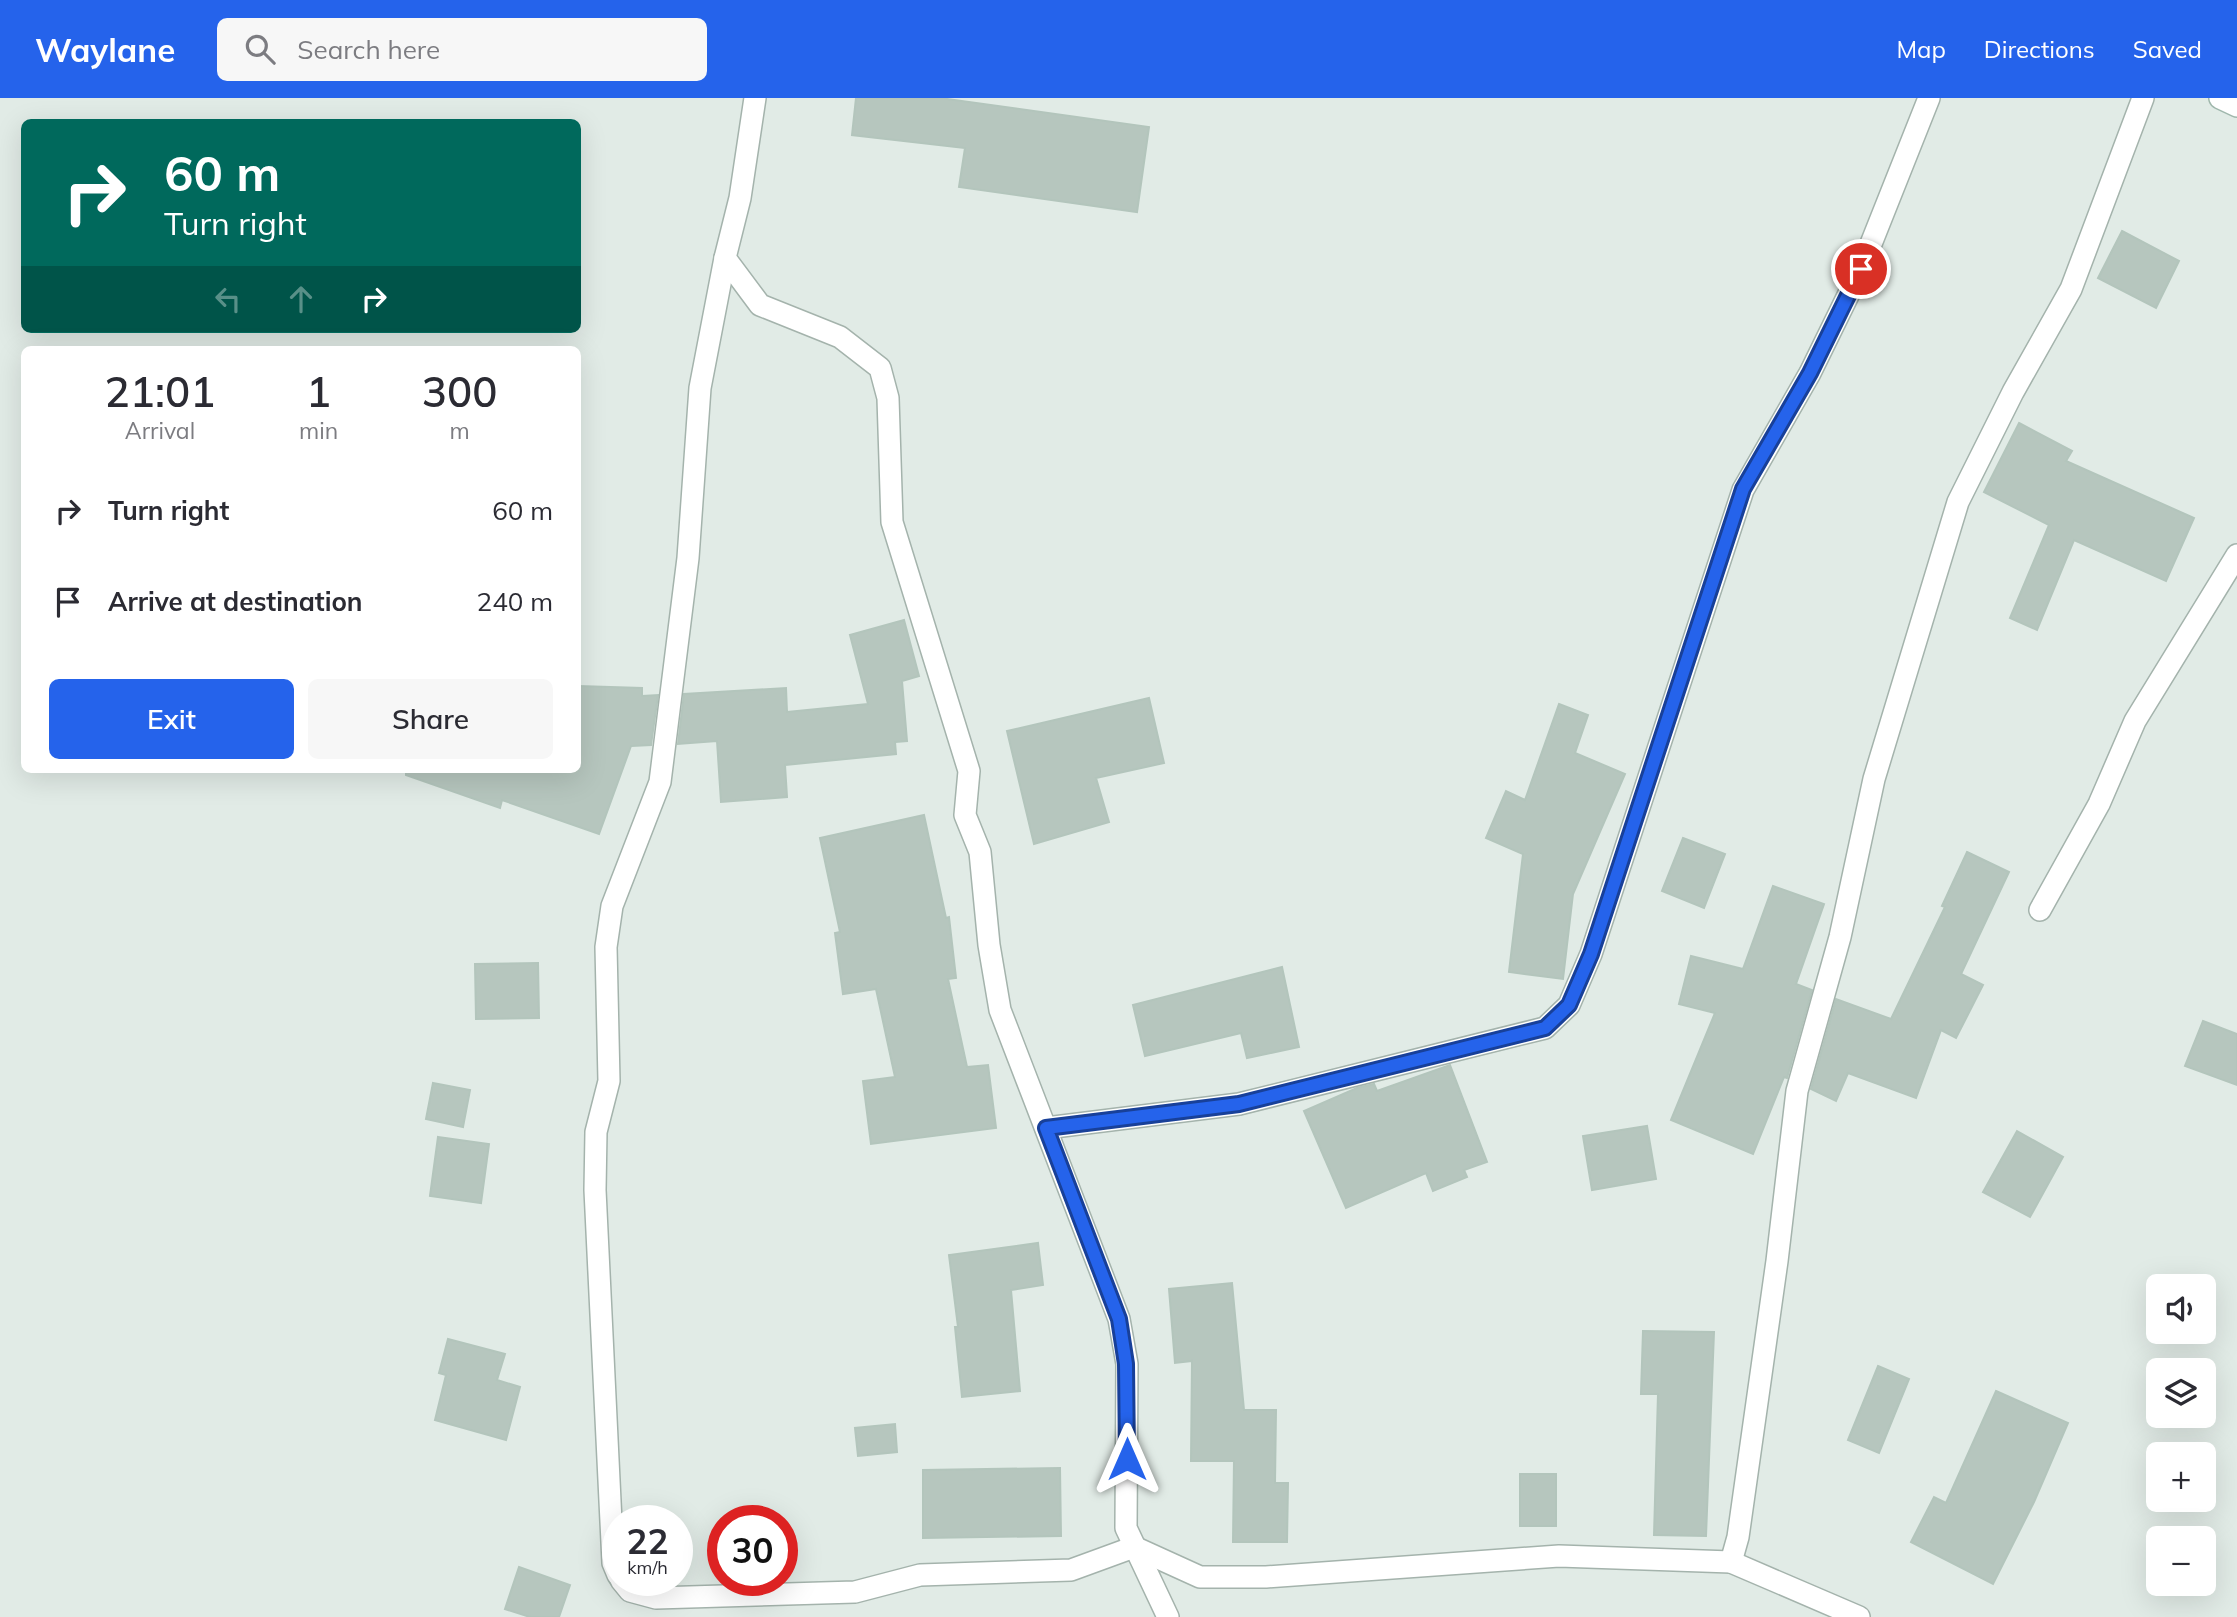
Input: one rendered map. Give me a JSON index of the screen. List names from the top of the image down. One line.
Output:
{"page":{"header":"Waylane","search":"Search here","nav":["Map","Directions","Saved"],"turn":["60 m","Turn right"],"eta":["21:01","Arrival","1","min","300","m"],"list":[{"name":"Turn right","value":"60 m"},{"name":"Arrive at destination","value":"240 m"}],"buttons":["Exit","Share"],"map_buttons":["+","−"],"speed":"22 km/h","limit":"30"}}
